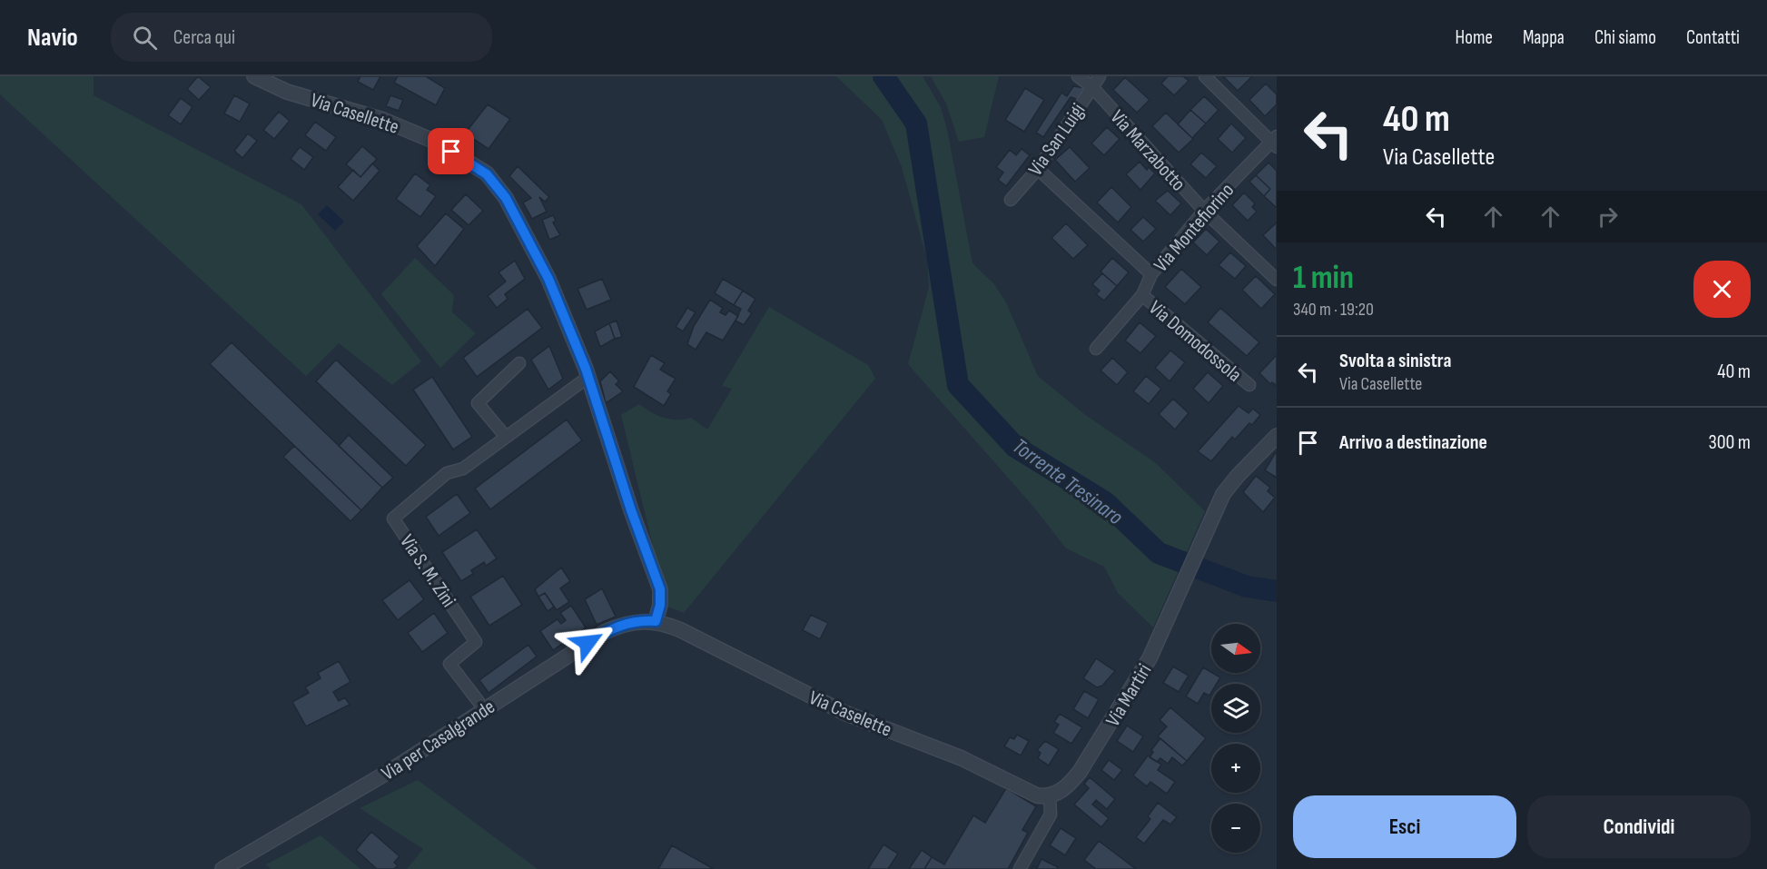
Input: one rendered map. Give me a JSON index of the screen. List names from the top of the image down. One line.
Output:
{"streets":{"street":["Via Casellette","Via San Luigi","Via Marzabotto","Via Montefiorino","Via Domodossola","Via S. M. Zini","Via Martiri","Via Caselette","Via per Casalgrande"]},"crossings":[["Via Casellette","Via S. M. Zini"],["Via Casellette","Via Caselette"],["Via Casellette","Via per Casalgrande"],["Via San Luigi","Via Marzabotto"],["Via Marzabotto","Via Montefiorino"],["Via Montefiorino","Via Domodossola"],["Via Martiri","Via Caselette"],["Via Caselette","Via per Casalgrande"]],"water":["Torrente Tresinaro"],"north":"right","page":{"header":"Navio","search":"Cerca qui","nav":["Home","Mappa","Chi siamo","Contatti"],"turn":["40 m","Via Casellette"],"heading":["1 min","340 m · 19:20"],"list":[{"name":"Svolta a sinistra","note":"Via Casellette","value":"40 m"},{"name":"Arrivo a destinazione","value":"300 m"}],"map_buttons":["+","−"],"buttons":["Esci","Condividi"]}}
